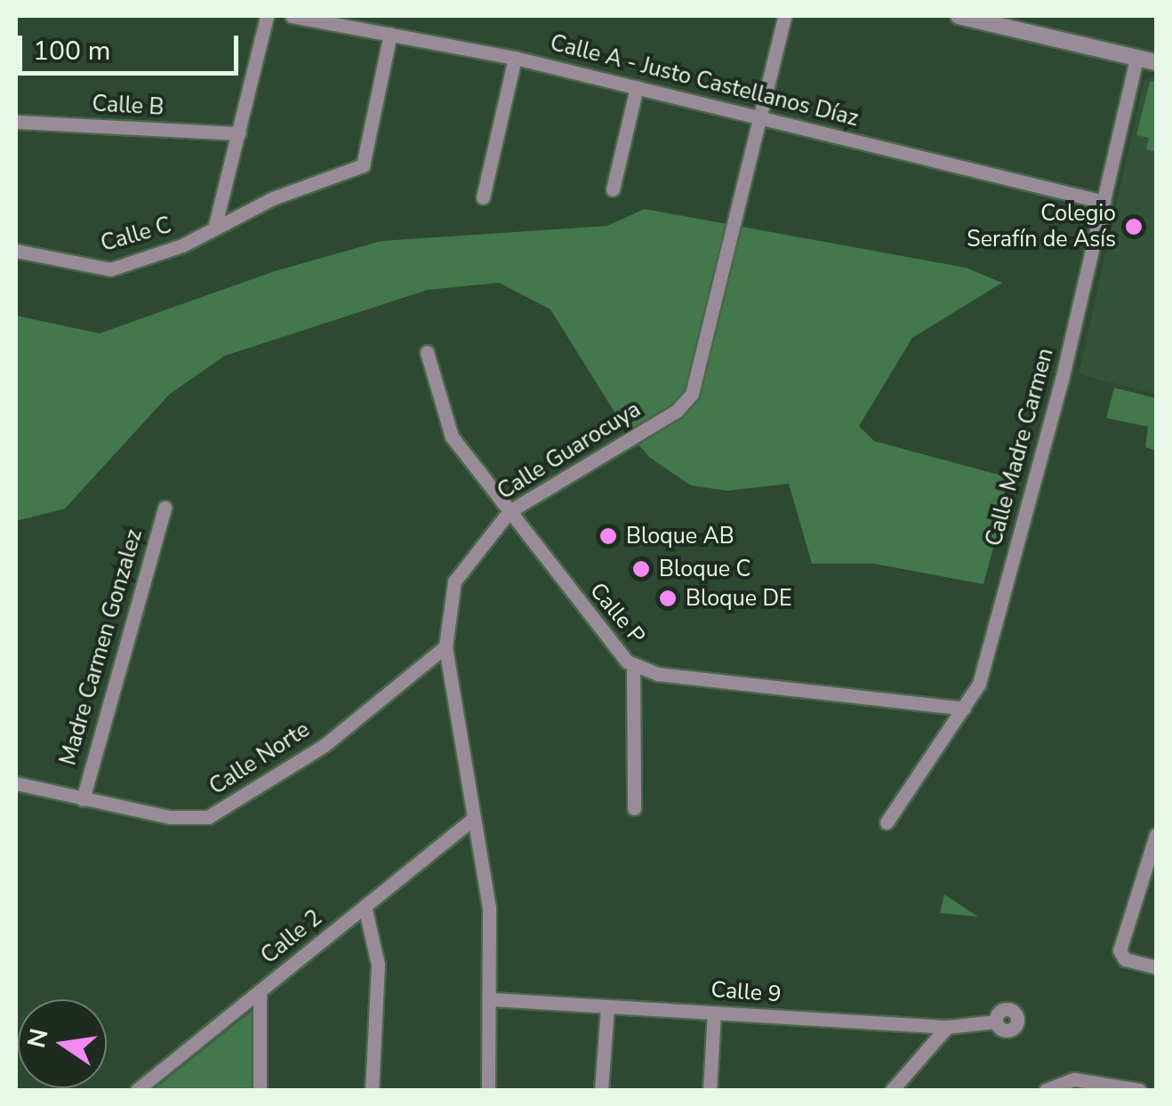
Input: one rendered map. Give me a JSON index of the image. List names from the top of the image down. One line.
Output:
{"streets":{"street":["Calle A - Justo Castellanos Díaz","Calle B","Calle C","Calle Madre Carmen","Calle Guarocuya","Calle P","Madre Carmen Gonzalez","Calle Norte","Calle 2","Calle 9"]},"crossings":[["Calle A - Justo Castellanos Díaz","Calle C"],["Calle A - Justo Castellanos Díaz","Calle Madre Carmen"],["Calle A - Justo Castellanos Díaz","Calle Guarocuya"],["Calle Madre Carmen","Calle P"],["Calle Guarocuya","Calle P"],["Calle Guarocuya","Calle Norte"],["Calle Guarocuya","Calle 2"],["Calle Guarocuya","Calle 9"],["Madre Carmen Gonzalez","Calle Norte"]],"places":["Colegio Serafín de Asís","Bloque AB","Bloque C","Bloque DE"],"scale_bar":"100 m","north":"left"}
